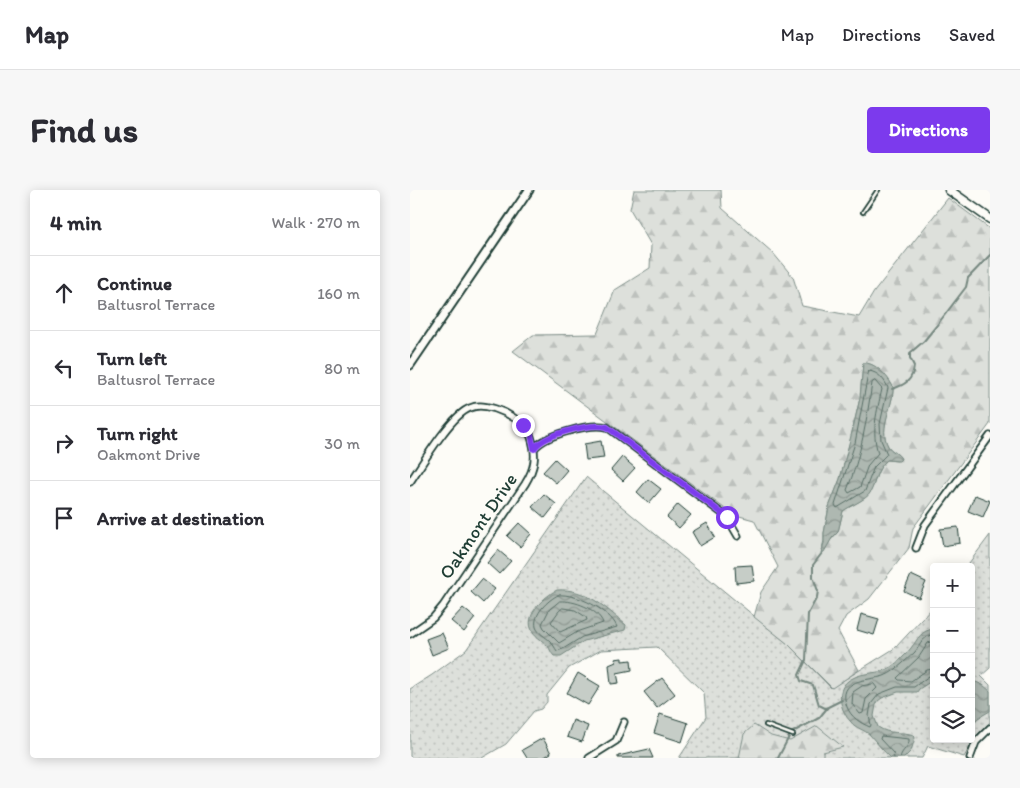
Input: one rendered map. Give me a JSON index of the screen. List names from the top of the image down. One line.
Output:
{"streets":{"street":["Oakmont Drive"]},"page":{"header":"Map","nav":["Map","Directions","Saved"],"buttons":"Directions","title":"Find us","heading":["4 min","Walk · 270 m"],"list":[["Continue","Baltusrol Terrace","160 m"],["Turn left","Baltusrol Terrace","80 m"],["Turn right","Oakmont Drive","30 m"],"Arrive at destination"],"map_buttons":["+","−"]}}
